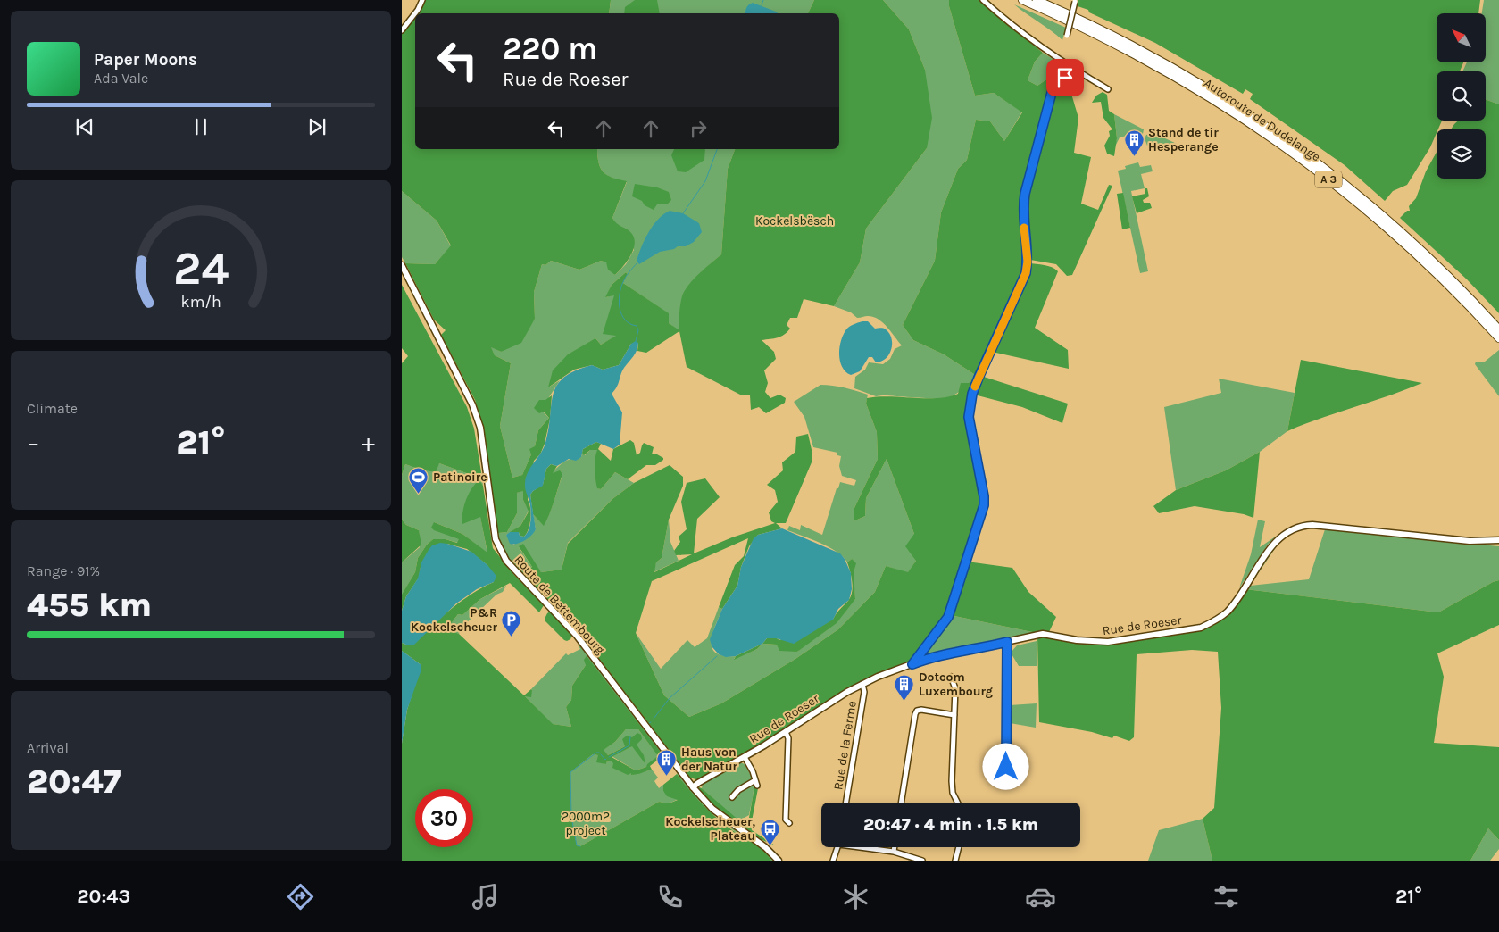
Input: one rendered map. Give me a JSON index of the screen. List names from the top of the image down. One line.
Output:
{"streets":{"highway":["Autoroute de Dudelange","A 3"],"main road":["Route de Bettembourg","Rue de Roeser"],"street":["Rue de la Ferme"]},"crossings":[["Route de Bettembourg","Rue de Roeser"],["Rue de Roeser","Rue de la Ferme"]],"parks":["Kockelsbësch","2000m2 project"],"places":{"building":["Stand de tir Hesperange","Dotcom Luxembourg","Haus von der Natur"],"sports":["Patinoire"],"parking":["P&R Kockelscheuer"],"bus stop":["Kockelscheuer, Plateau"]},"north":"top left","page":{"turn":["220 m","Rue de Roeser"],"song":["Paper Moons","Ada Vale"],"tile":["Climate",["Range · 91%","455 km"],["Arrival","20:47"]],"heat":["−","21°","+"],"limit":"30","trip":"20:47 · 4 min · 1.5 km","tabs":["20:43","21°"],"gauge":["24","km/h"]}}
